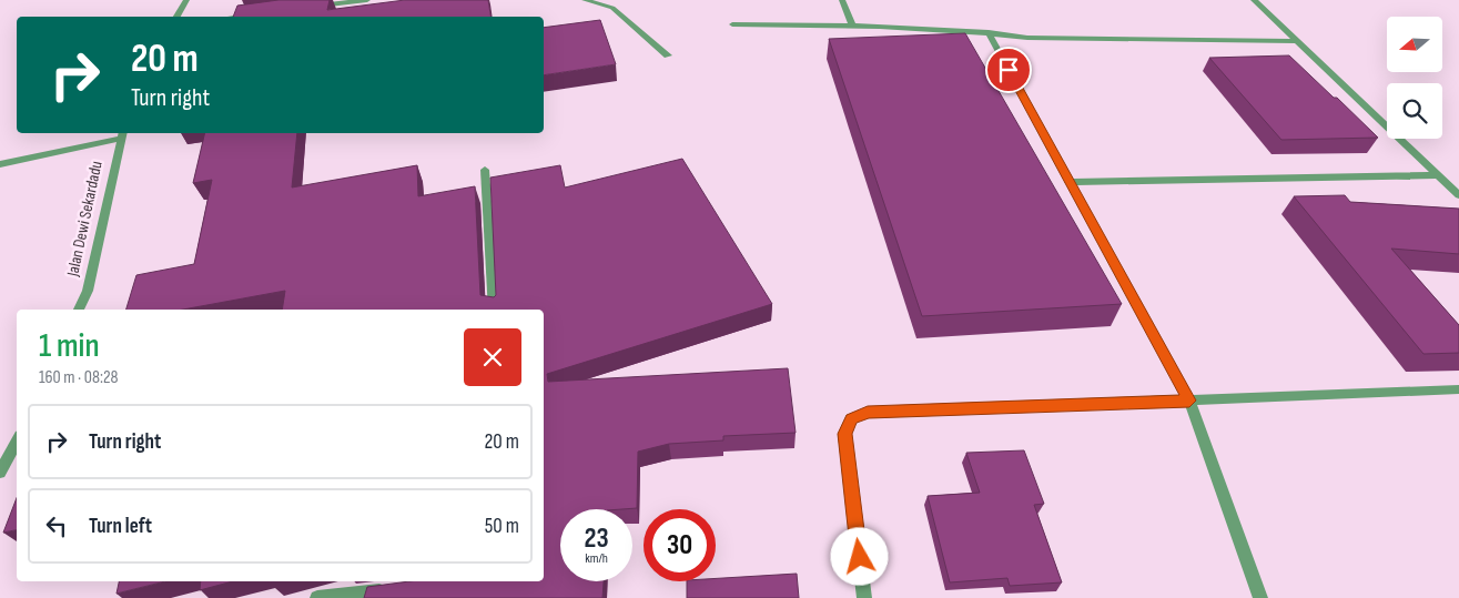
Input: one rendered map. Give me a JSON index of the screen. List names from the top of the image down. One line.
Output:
{"streets":{"street":["Jalan Dewi Sekardadu"]},"north":"left","page":{"turn":["20 m","Turn right"],"heading":["1 min","160 m · 08:28"],"list":[{"name":"Turn right","value":"20 m"},{"name":"Turn left","value":"50 m"}],"speed":"23 km/h","limit":"30"}}
